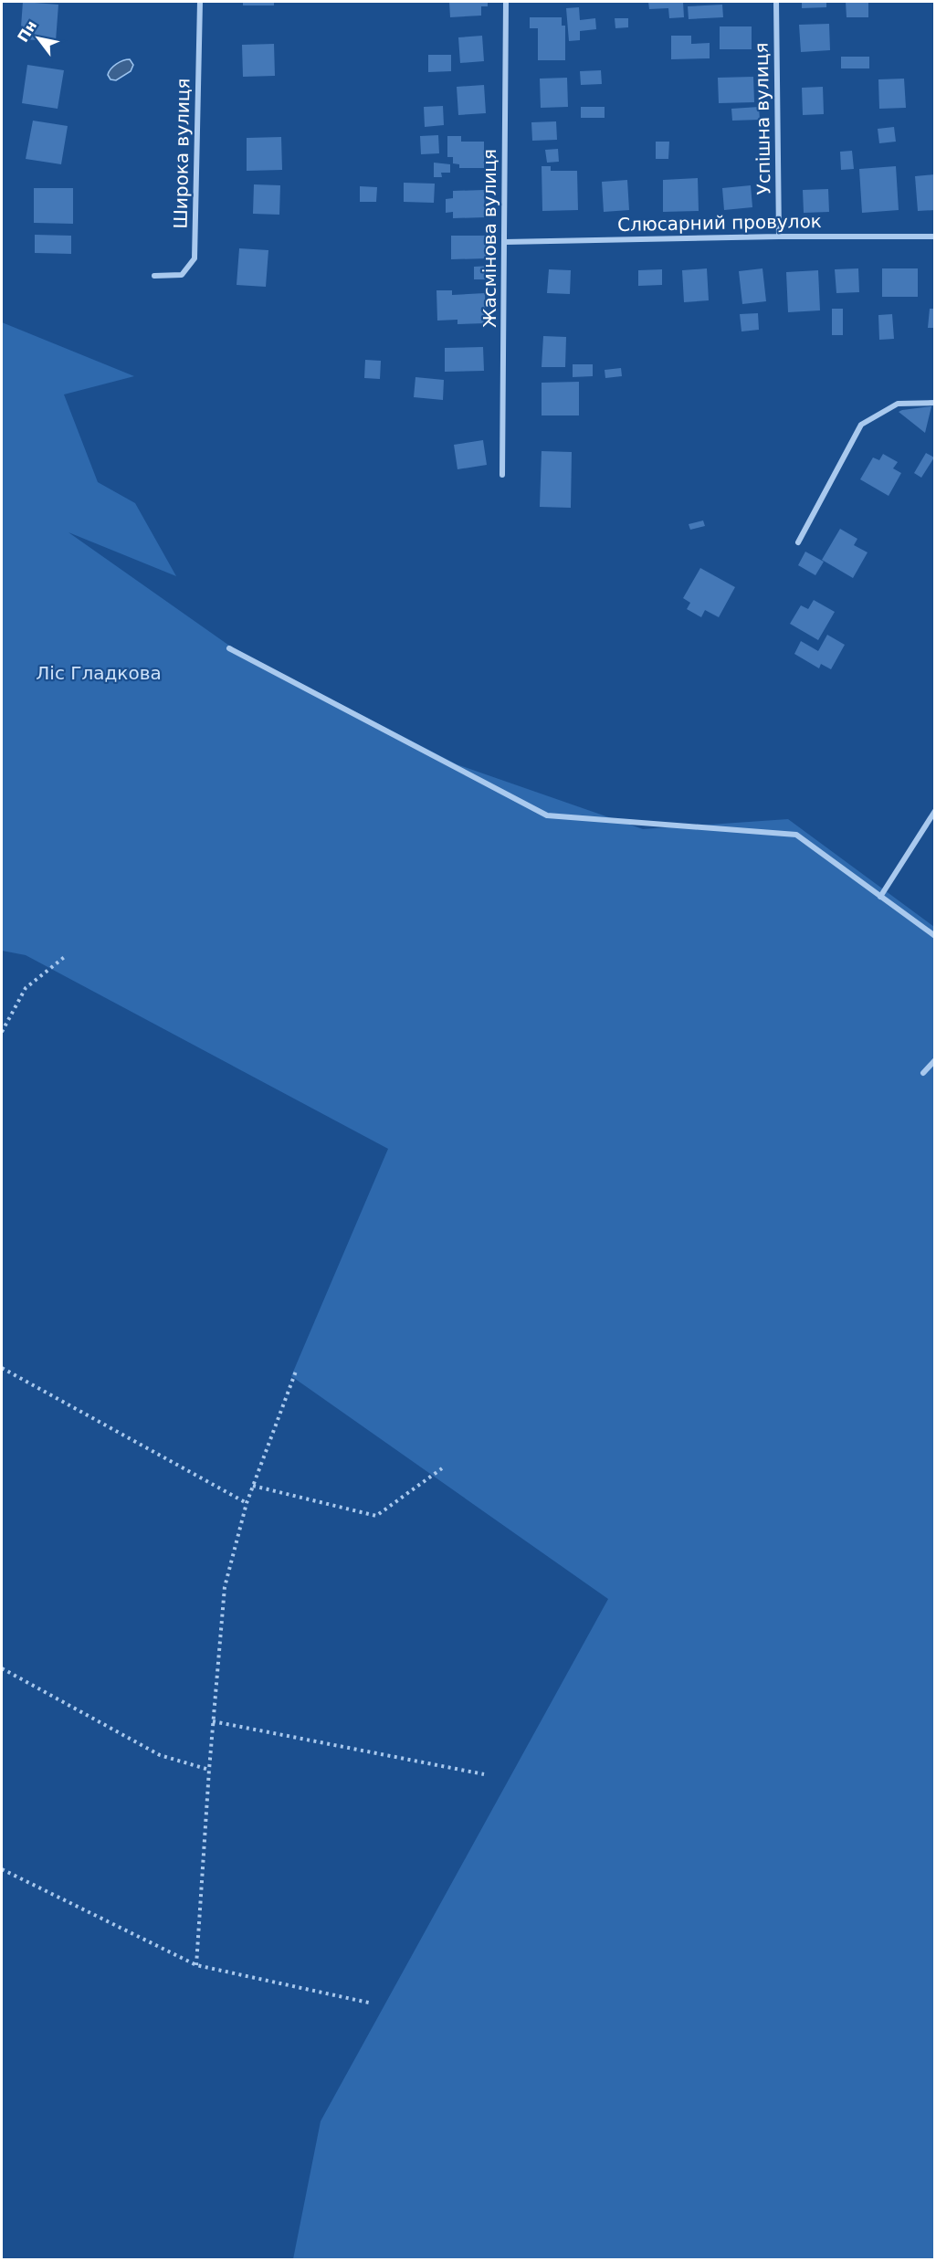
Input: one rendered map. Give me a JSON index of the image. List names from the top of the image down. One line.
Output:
{"streets":{"street":["Успішна вулиця","Широка вулиця","Слюсарний провулок","Жасмінова вулиця"]},"crossings":[["Успішна вулиця","Слюсарний провулок"],["Слюсарний провулок","Жасмінова вулиця"]],"parks":["Ліс Гладкова"],"north":"top left"}
